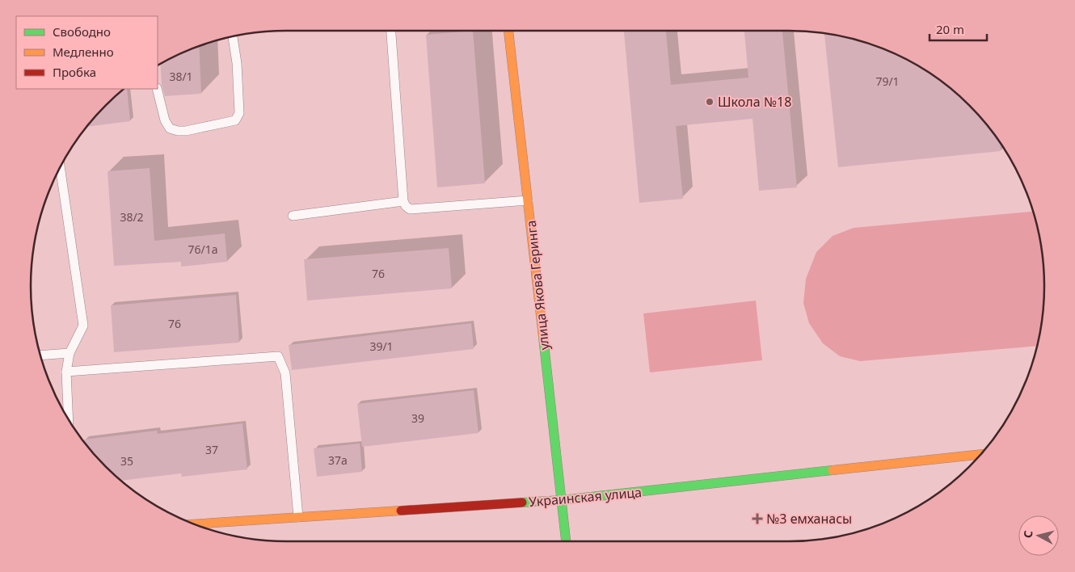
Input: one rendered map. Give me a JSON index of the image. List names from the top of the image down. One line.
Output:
{"streets":{"street":["улица Якова Геринга","Украинская улица"]},"crossings":[["улица Якова Геринга","Украинская улица"]],"places":{"other":["Школа №18"],"health":["№3 емханасы"]},"house_numbers":["38/1","79/1","38/2","76/1а","76","76","39/1","39","37","37а","35"],"legend":["Свободно","Медленно","Пробка"],"scale_bar":"20 m","north":"left"}
